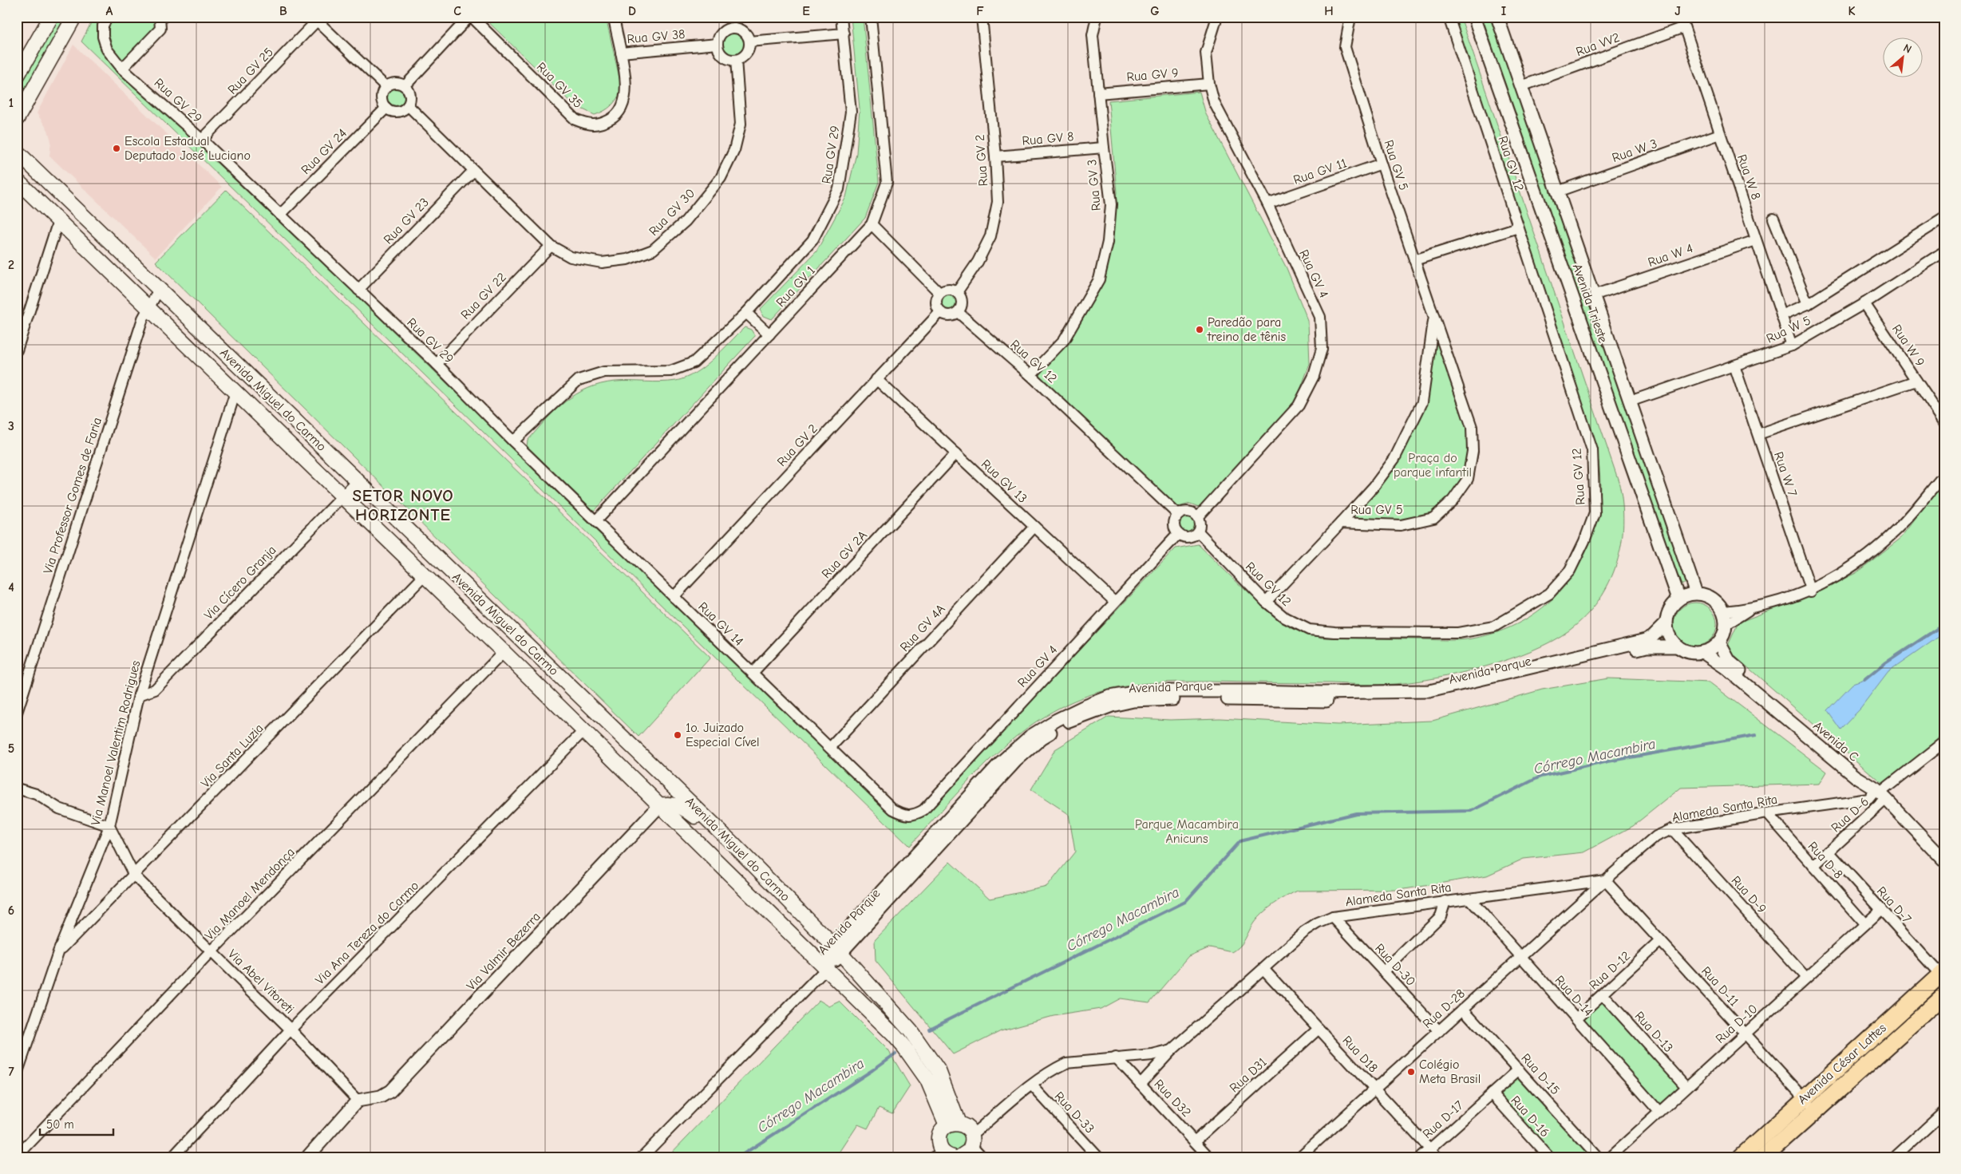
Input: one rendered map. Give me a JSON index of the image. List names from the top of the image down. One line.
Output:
{"streets":{"main road":["Avenida Miguel do Carmo","Avenida César Lattes"],"street":["Rua GV 38","Rua VV2","Rua GV 25","Rua GV 9","Rua GV 35","Rua GV 29","Rua GV 8","Rua W 3","Rua GV 24","Rua GV 2","Rua GV 12","Rua GV 5","Rua GV 11","Rua W 8","Rua GV 3","Rua GV 30","Rua GV 23","Rua W 4","Rua GV 4","Rua GV 1","Rua GV 22","Avenida Trieste","Rua W 5","Rua W 9","Rua W 7","Rua GV 13","Via Professor Gomes de Faria","Rua GV 2A","Via Cícero Granja","Rua GV 14","Rua GV 4A","Avenida Parque","Avenida C","Via Manoel Valentim Rodrigues","Via Santa Luzia","Alameda Santa Rita","Rua D-6","Rua D-8","Via Manoel Mendonça","Rua D-9","Rua D-7","Via Ana Tereza do Carmo","Via Valmir Bezerra","Rua D-30","Rua D-12","Via Abel Vitoreti","Rua D-11","Rua D-14","Rua D-28","Rua D-10","Rua D-13","Rua D18","Rua D-15","Rua D31","Rua D32","Rua D-33","Rua D-16","Rua D-17"]},"crossings":[["Rua GV 38","Rua GV 35"],["Rua GV 38","Rua GV 30"],["Rua VV2","Rua W 8"],["Rua VV2","Avenida Trieste"],["Rua GV 25","Rua GV 29"],["Rua GV 9","Rua GV 3"],["Rua GV 9","Rua GV 4"],["Rua GV 29","Rua GV 24"],["Rua GV 29","Rua GV 23"],["Rua GV 29","Rua GV 22"],["Rua GV 29","Rua GV 14"],["Rua GV 8","Rua GV 2"],["Rua GV 8","Rua GV 3"],["Rua W 3","Rua W 8"],["Rua W 3","Avenida Trieste"],["Rua GV 24","Rua GV 30"],["Rua GV 2","Rua GV 12"],["Rua GV 2","Rua GV 13"],["Rua GV 2","Rua GV 14"],["Rua GV 12","Rua GV 5"],["Rua GV 12","Rua GV 3"],["Rua GV 12","Rua GV 4"],["Rua GV 5","Rua GV 11"],["Rua GV 11","Rua GV 4"],["Rua W 8","Rua W 4"],["Rua W 8","Rua W 5"],["Rua GV 30","Rua GV 23"],["Rua GV 30","Rua GV 22"],["Rua W 4","Avenida Trieste"],["Rua GV 4","Rua GV 13"],["Rua GV 4","Rua GV 14"],["Rua GV 1","Rua GV 14"],["Avenida Trieste","Rua W 5"],["Avenida Trieste","Avenida Parque"],["Avenida Trieste","Avenida C"],["Rua W 5","Rua W 9"],["Rua W 5","Rua W 7"],["Avenida Miguel do Carmo","Via Professor Gomes de Faria"],["Avenida Miguel do Carmo","Via Cícero Granja"],["Avenida Miguel do Carmo","Avenida Parque"],["Avenida Miguel do Carmo","Via Manoel Valentim Rodrigues"],["Avenida Miguel do Carmo","Via Santa Luzia"],["Avenida Miguel do Carmo","Via Manoel Mendonça"],["Avenida Miguel do Carmo","Via Ana Tereza do Carmo"],["Avenida Miguel do Carmo","Via Valmir Bezerra"],["Rua GV 13","Rua GV 2A"],["Rua GV 13","Rua GV 4A"],["Rua GV 2A","Rua GV 14"],["Via Cícero Granja","Via Manoel Valentim Rodrigues"],["Rua GV 14","Rua GV 4A"],["Avenida Parque","Avenida C"],["Avenida C","Alameda Santa Rita"],["Avenida C","Rua D-6"],["Via Manoel Valentim Rodrigues","Via Santa Luzia"],["Via Manoel Valentim Rodrigues","Via Abel Vitoreti"],["Via Santa Luzia","Via Abel Vitoreti"],["Alameda Santa Rita","Rua D-6"],["Alameda Santa Rita","Rua D-8"],["Alameda Santa Rita","Rua D-9"],["Alameda Santa Rita","Rua D-30"],["Alameda Santa Rita","Rua D-11"],["Alameda Santa Rita","Rua D-14"],["Alameda Santa Rita","Rua D-28"],["Alameda Santa Rita","Rua D18"],["Alameda Santa Rita","Rua D32"],["Alameda Santa Rita","Rua D-33"],["Rua D-6","Rua D-8"],["Rua D-6","Rua D-7"],["Rua D-8","Rua D-10"],["Via Manoel Mendonça","Via Abel Vitoreti"],["Rua D-9","Rua D-10"],["Rua D-7","Rua D-10"],["Rua D-7","Avenida César Lattes"],["Via Ana Tereza do Carmo","Via Abel Vitoreti"],["Via Valmir Bezerra","Via Abel Vitoreti"],["Rua D-30","Rua D-28"],["Rua D-12","Rua D-11"],["Rua D-12","Rua D-14"],["Rua D-12","Rua D-13"],["Rua D-11","Rua D-28"],["Rua D-11","Rua D-10"],["Rua D-11","Avenida César Lattes"],["Rua D-14","Rua D-28"],["Rua D-14","Rua D-10"],["Rua D-28","Rua D18"],["Rua D-28","Rua D-15"],["Rua D-10","Rua D-13"],["Rua D18","Rua D31"],["Rua D18","Rua D-17"],["Rua D-15","Rua D-17"],["Rua D31","Rua D32"],["Rua D-16","Rua D-17"]],"districts":["SETOR NOVO HORIZONTE"],"water":["Córrego Macambira"],"parks":["Praça do parque infantil","Parque Macambira Anicuns"],"places":["Escola Estadual Deputado José Luciano","Paredão para treino de tênis","1o. Juizado Especial Cível","Colégio Meta Brasil"],"scale_bar":"50 m","north":"top right","grid":{"columns":["A","B","C","D","E","F","G","H","I","J","K"],"rows":["1","2","3","4","5","6","7"]}}
